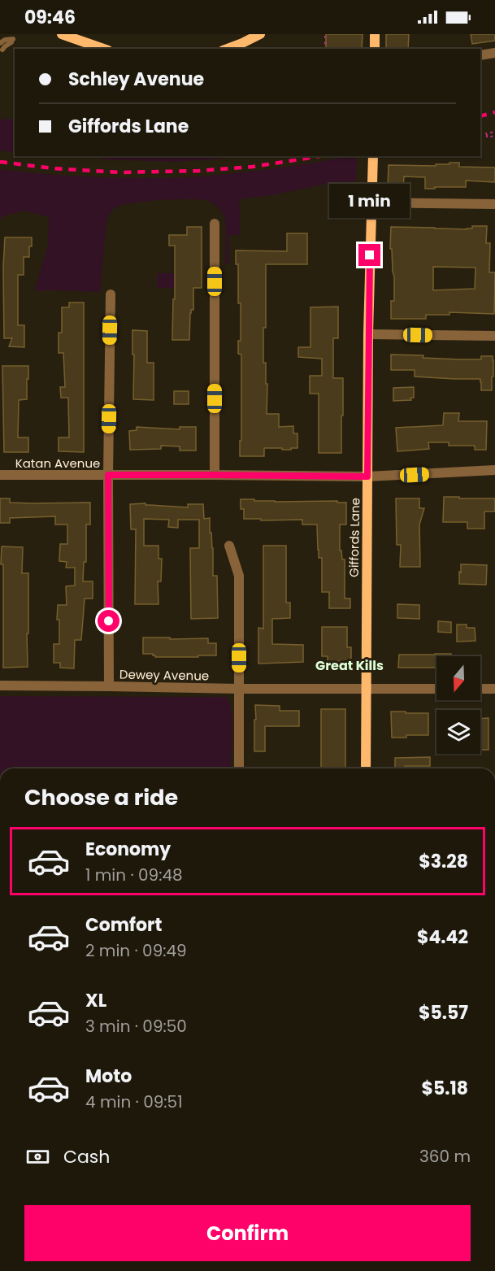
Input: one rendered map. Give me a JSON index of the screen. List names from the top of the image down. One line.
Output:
{"streets":{"street":["Katan Avenue","Giffords Lane","Dewey Avenue"]},"crossings":[["Katan Avenue","Giffords Lane"],["Giffords Lane","Dewey Avenue"]],"districts":["Great Kills"],"north":"bottom","page":{"status":"09:46","banner":["Schley Avenue","Giffords Lane"],"bubble":"1 min","heading":"Choose a ride","list":[{"name":"Economy","note":"1 min · 09:48","value":"$3.28"},{"name":"Comfort","note":"2 min · 09:49","value":"$4.42"},{"name":"XL","note":"3 min · 09:50","value":"$5.57"},{"name":"Moto","note":"4 min · 09:51","value":"$5.18"}],"pay":["Cash","360 m"],"buttons":"Confirm"}}
